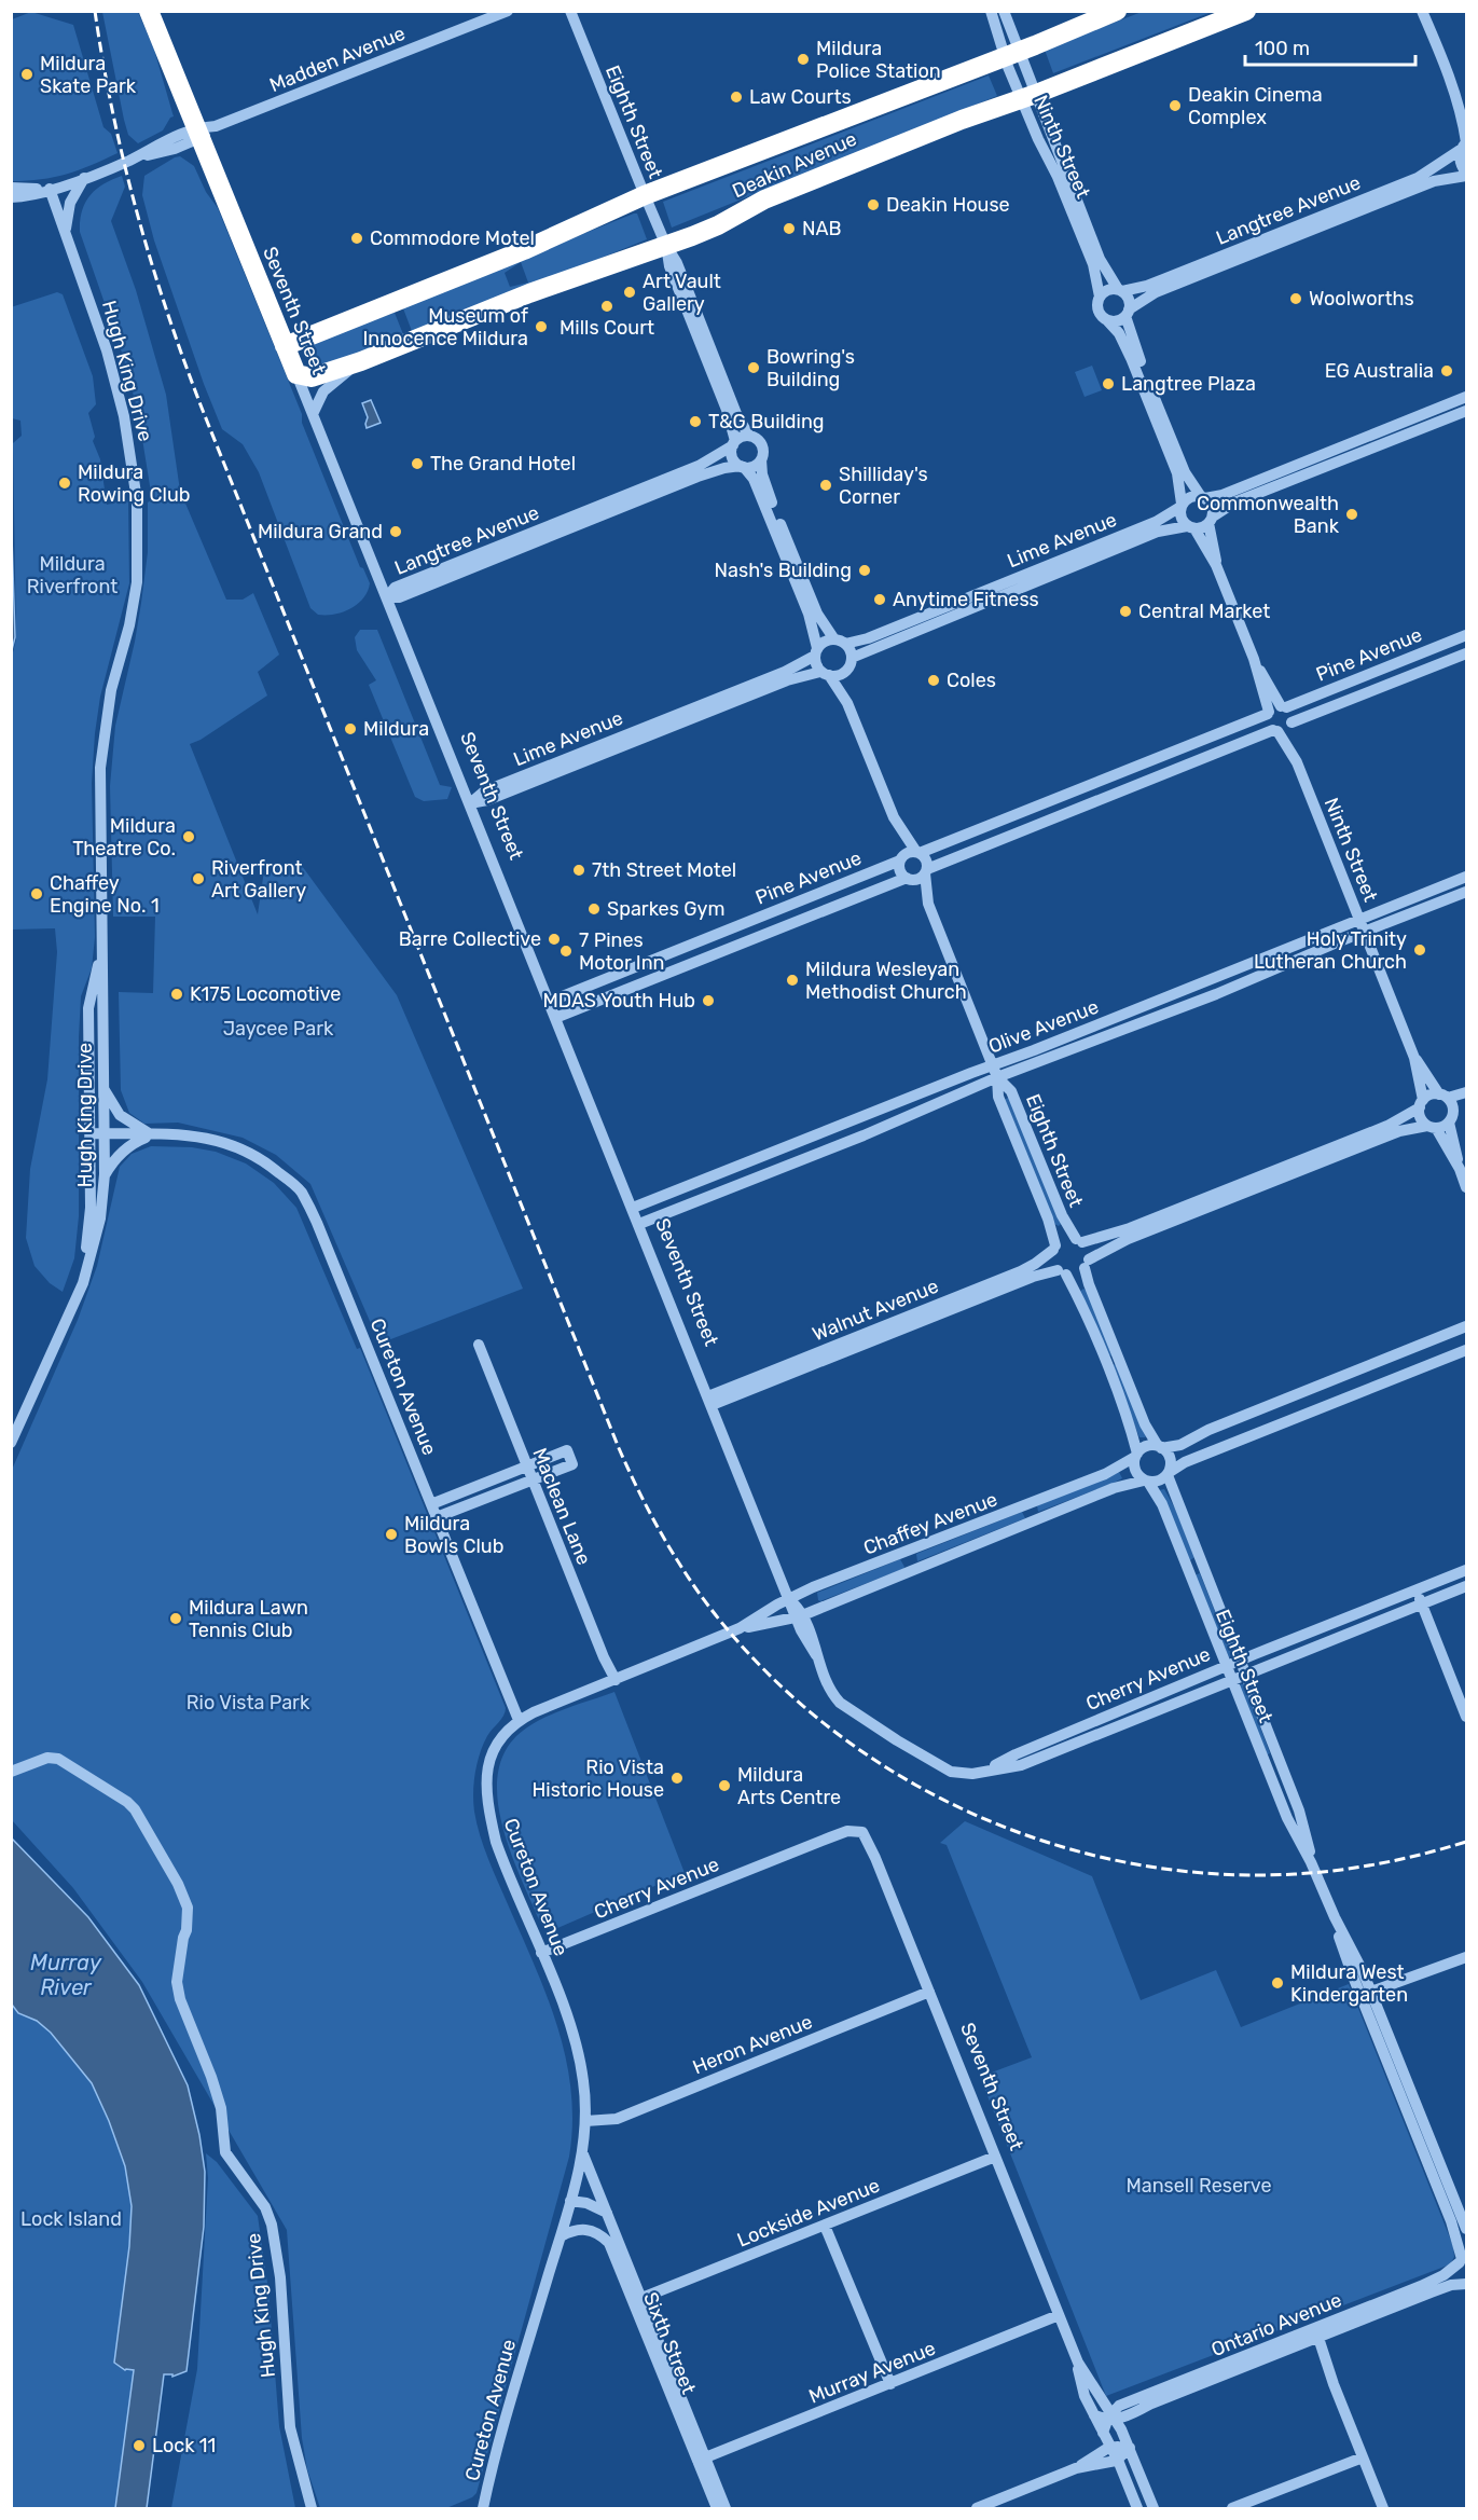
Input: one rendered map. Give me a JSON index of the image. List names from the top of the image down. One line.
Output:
{"streets":{"highway":["Deakin Avenue","Seventh Street"],"street":["Madden Avenue","Eighth Street","Ninth Street","Langtree Avenue","Hugh King Drive","Lime Avenue","Pine Avenue","Olive Avenue","Walnut Avenue","Cureton Avenue","Maclean Lane","Chaffey Avenue","Cherry Avenue","Heron Avenue","Lockside Avenue","Ontario Avenue","Sixth Street","Murray Avenue"]},"crossings":[["Madden Avenue","Seventh Street"],["Eighth Street","Deakin Avenue"],["Eighth Street","Langtree Avenue"],["Eighth Street","Pine Avenue"],["Eighth Street","Olive Avenue"],["Eighth Street","Walnut Avenue"],["Eighth Street","Chaffey Avenue"],["Eighth Street","Cherry Avenue"],["Eighth Street","Ontario Avenue"],["Ninth Street","Deakin Avenue"],["Ninth Street","Langtree Avenue"],["Ninth Street","Pine Avenue"],["Ninth Street","Olive Avenue"],["Deakin Avenue","Seventh Street"],["Langtree Avenue","Seventh Street"],["Seventh Street","Lime Avenue"],["Seventh Street","Pine Avenue"],["Seventh Street","Olive Avenue"],["Seventh Street","Walnut Avenue"],["Seventh Street","Chaffey Avenue"],["Seventh Street","Cherry Avenue"],["Seventh Street","Heron Avenue"],["Seventh Street","Lockside Avenue"],["Seventh Street","Ontario Avenue"],["Seventh Street","Murray Avenue"],["Hugh King Drive","Cureton Avenue"],["Cureton Avenue","Chaffey Avenue"],["Cureton Avenue","Cherry Avenue"],["Cureton Avenue","Heron Avenue"],["Cureton Avenue","Sixth Street"],["Maclean Lane","Chaffey Avenue"],["Chaffey Avenue","Cherry Avenue"],["Lockside Avenue","Sixth Street"],["Sixth Street","Murray Avenue"]],"water":["Murray River"],"parks":["Mildura Riverfront","Jaycee Park","Rio Vista Park","Mansell Reserve","Lock Island"],"places":["Mildura Police Station","Mildura Skate Park","Law Courts","Deakin Cinema Complex","Deakin House","NAB","Commodore Motel","Art Vault Gallery","Woolworths","Mills Court","Museum of Innocence Mildura","Bowring's Building","EG Australia","Langtree Plaza","T&G Building","The Grand Hotel","Mildura Rowing Club","Shilliday's Corner","Commonwealth Bank","Mildura Grand","Nash's Building","Anytime Fitness","Central Market","Coles","Mildura","Mildura Theatre Co.","7th Street Motel","Riverfront Art Gallery","Chaffey Engine No. 1","Sparkes Gym","Barre Collective","Holy Trinity Lutheran Church","7 Pines Motor Inn","Mildura Wesleyan Methodist Church","K175 Locomotive","MDAS Youth Hub","Mildura Bowls Club","Mildura Lawn Tennis Club","Rio Vista Historic House","Mildura Arts Centre","Mildura West Kindergarten","Lock 11"],"scale_bar":"100 m"}
